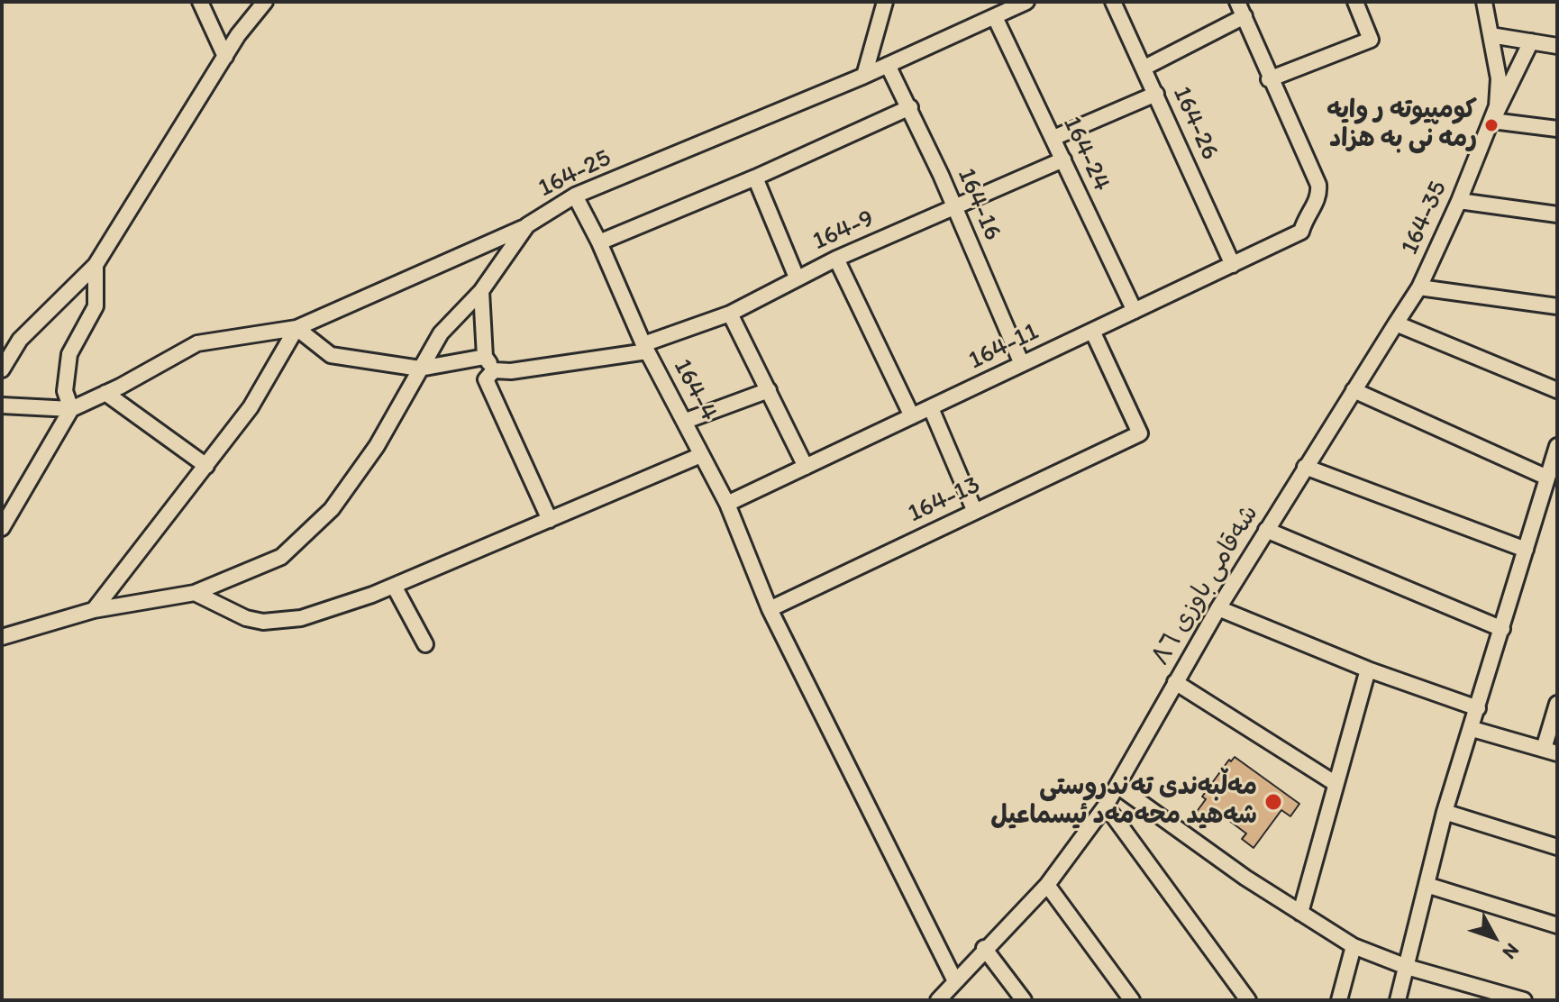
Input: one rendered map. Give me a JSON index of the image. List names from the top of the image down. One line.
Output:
{"streets":{"street":["164-26","164-24","164-25","164-16","164-35","164-9","164-11","164-4","164-13","شەقامی باوزی ٨٦"]},"crossings":[["164-26","164-11"],["164-24","164-25"],["164-24","164-9"],["164-24","164-11"],["164-25","164-16"],["164-25","164-4"],["164-16","164-9"],["164-16","164-11"],["164-35","شەقامی باوزی ٨٦"],["164-9","164-4"],["164-11","164-4"],["164-11","164-13"],["164-4","164-13"],["164-4","شەقامی باوزی ٨٦"]],"places":["کومپیوته ر وایه رمه نی به هزاد","مەڵبەندی تەندروستی شەهید محەمەد ئیسماعیل"],"north":"bottom right"}
